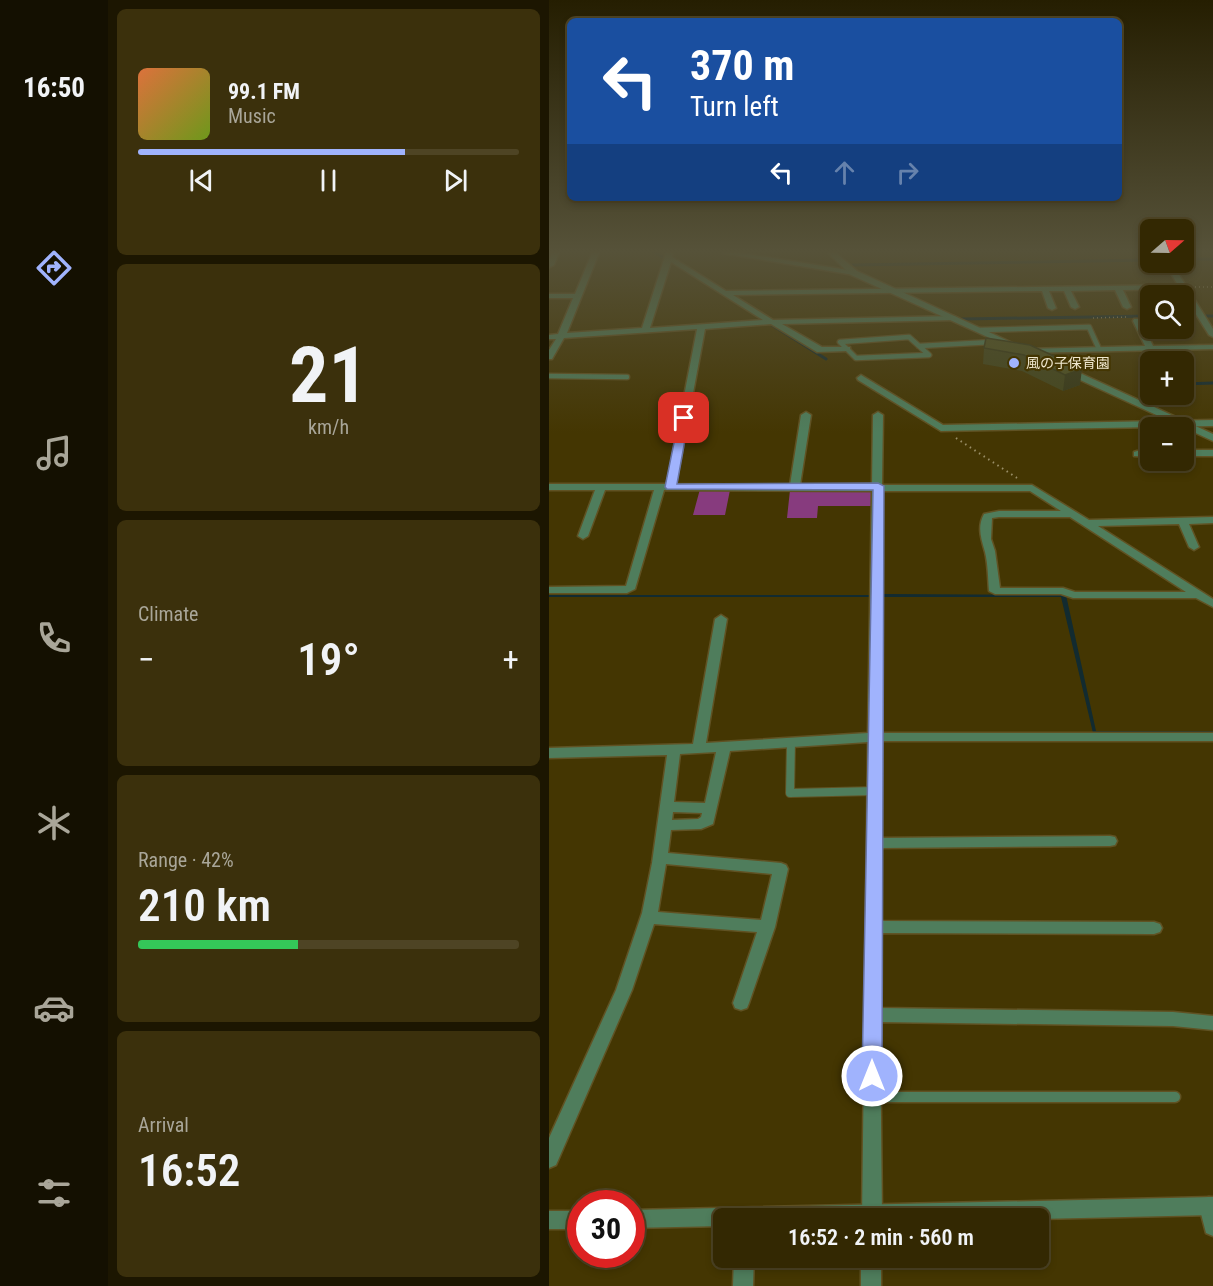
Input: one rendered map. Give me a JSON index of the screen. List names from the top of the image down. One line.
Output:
{"places":["風の子保育園"],"north":"right","page":{"tabs":"16:50","turn":["370 m","Turn left"],"song":["99.1 FM","Music"],"map_buttons":["+","−"],"tile":[["21","km/h"],"Climate",["Range · 42%","210 km"],["Arrival","16:52"]],"heat":["−","19°","+"],"limit":"30","trip":"16:52 · 2 min · 560 m"}}
